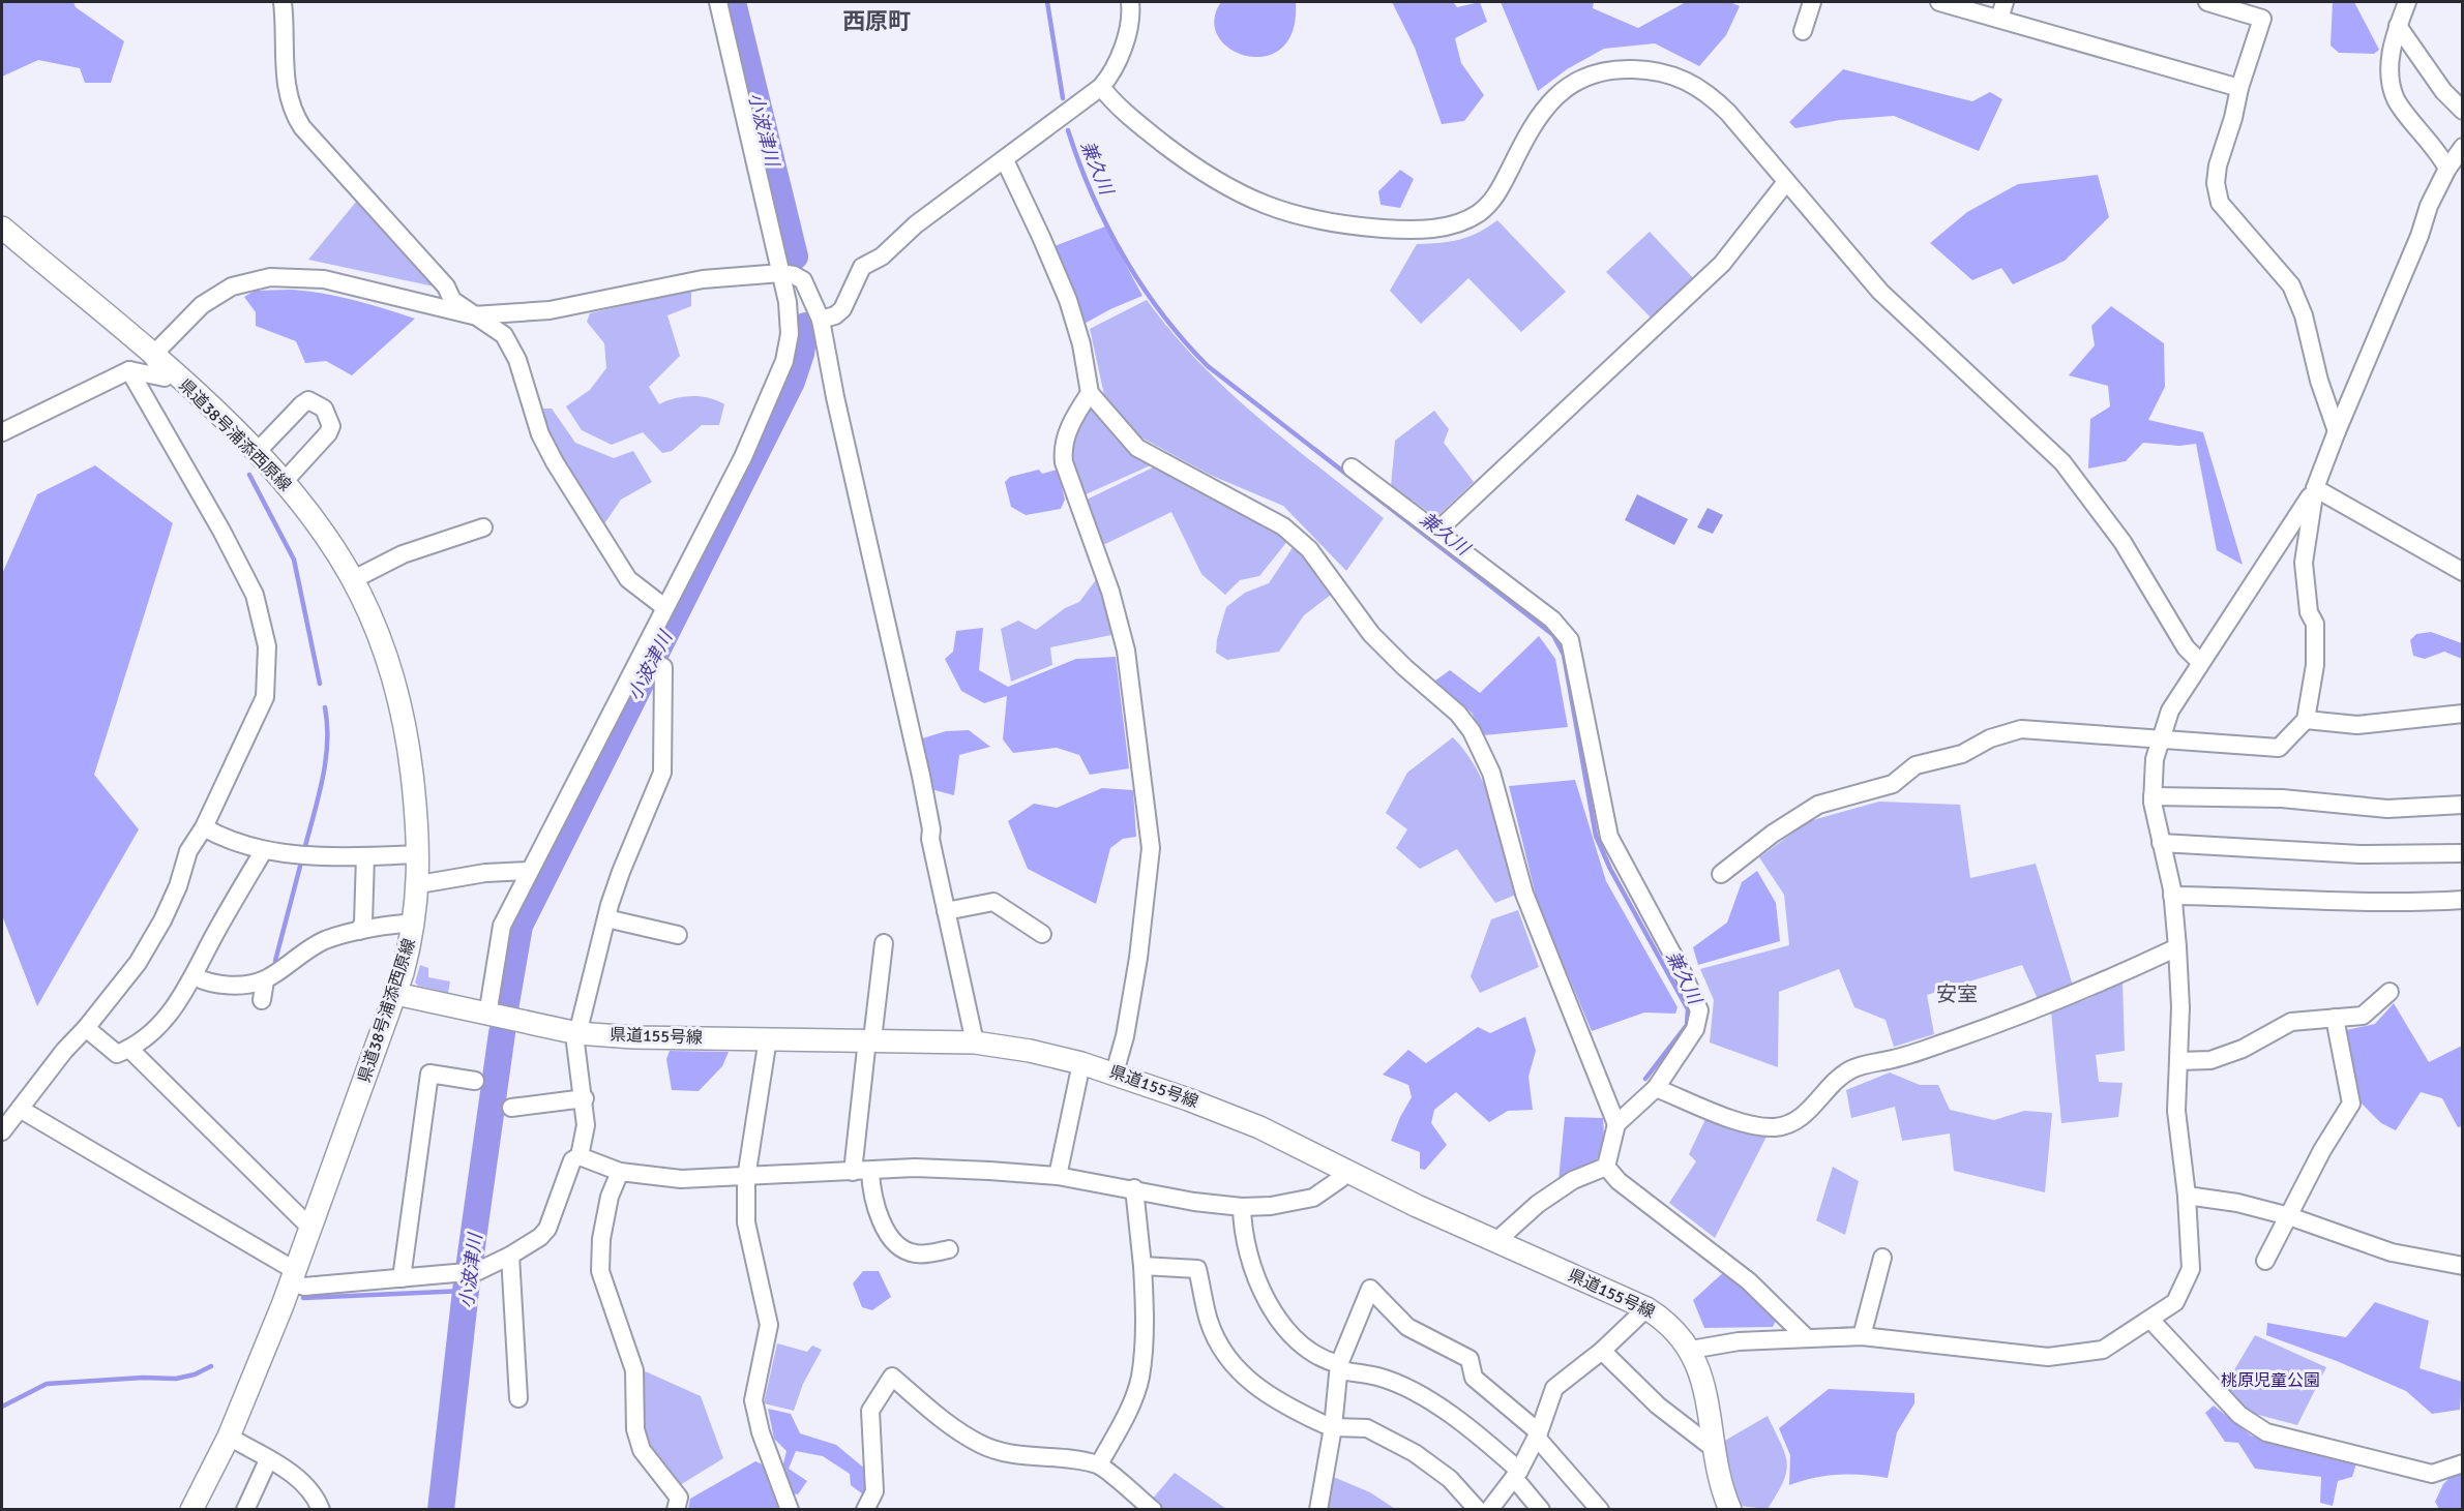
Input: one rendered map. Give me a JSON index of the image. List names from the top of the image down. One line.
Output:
{"streets":{"main road":["県道38号浦添西原線","県道155号線"]},"crossings":[["県道38号浦添西原線","県道155号線"]],"districts":["西原町","安室"],"water":["小波津川","兼久川"],"parks":["桃原児童公園"]}
